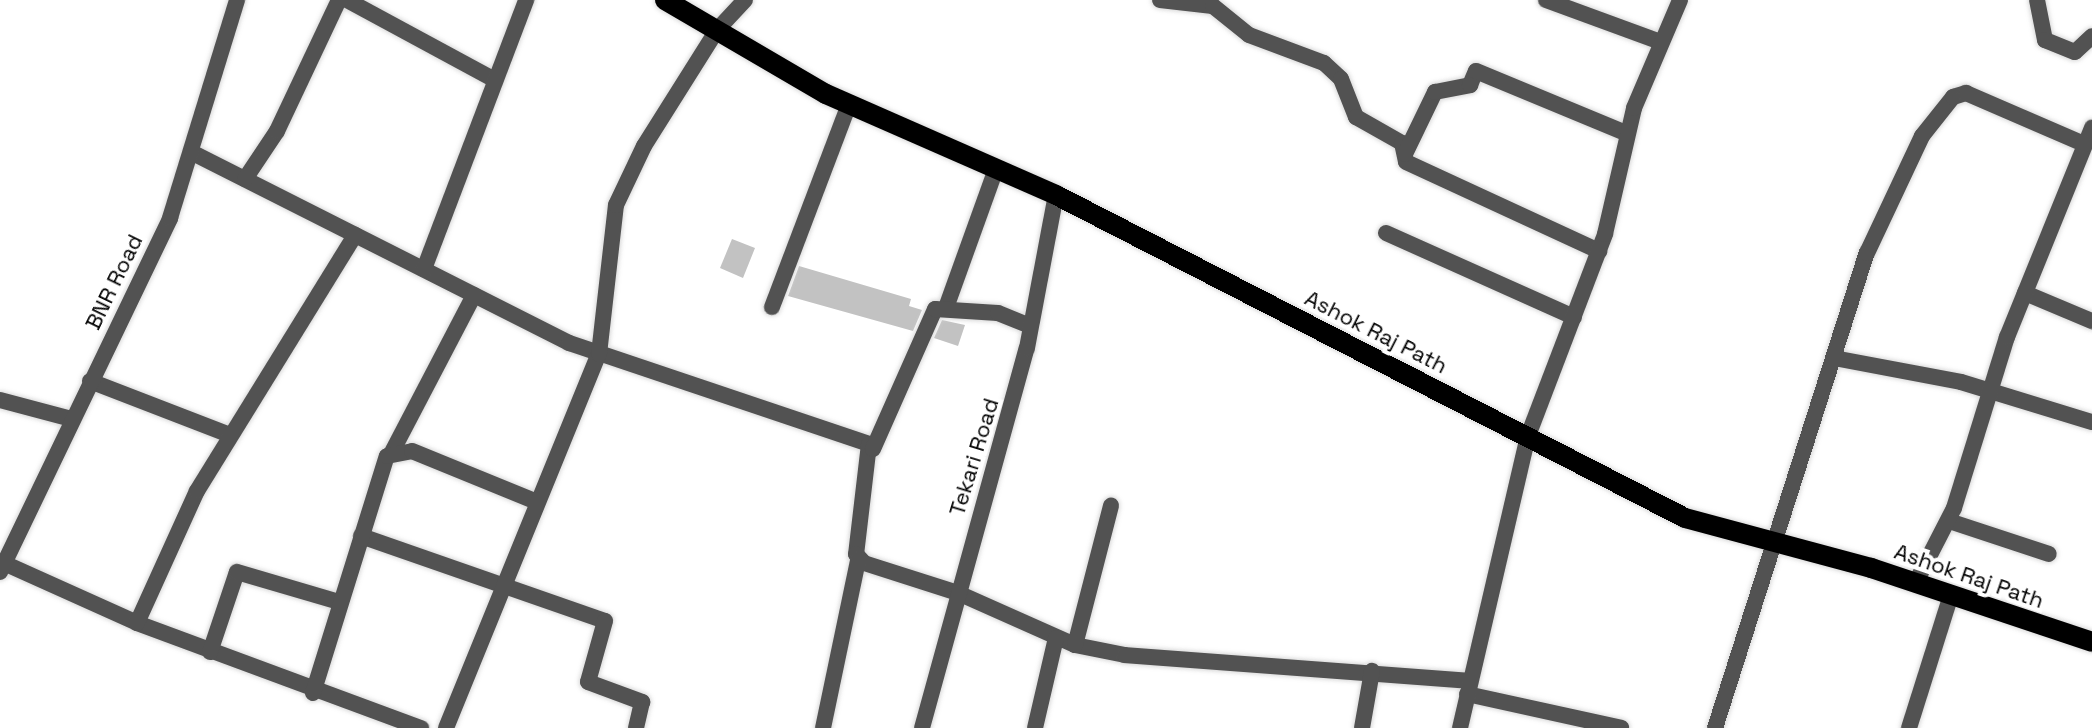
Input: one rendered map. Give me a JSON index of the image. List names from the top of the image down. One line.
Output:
{"streets":{"main road":["Ashok Raj Path"],"street":["BNR Road","Tekari Road"]},"crossings":[["Ashok Raj Path","Tekari Road"]]}
